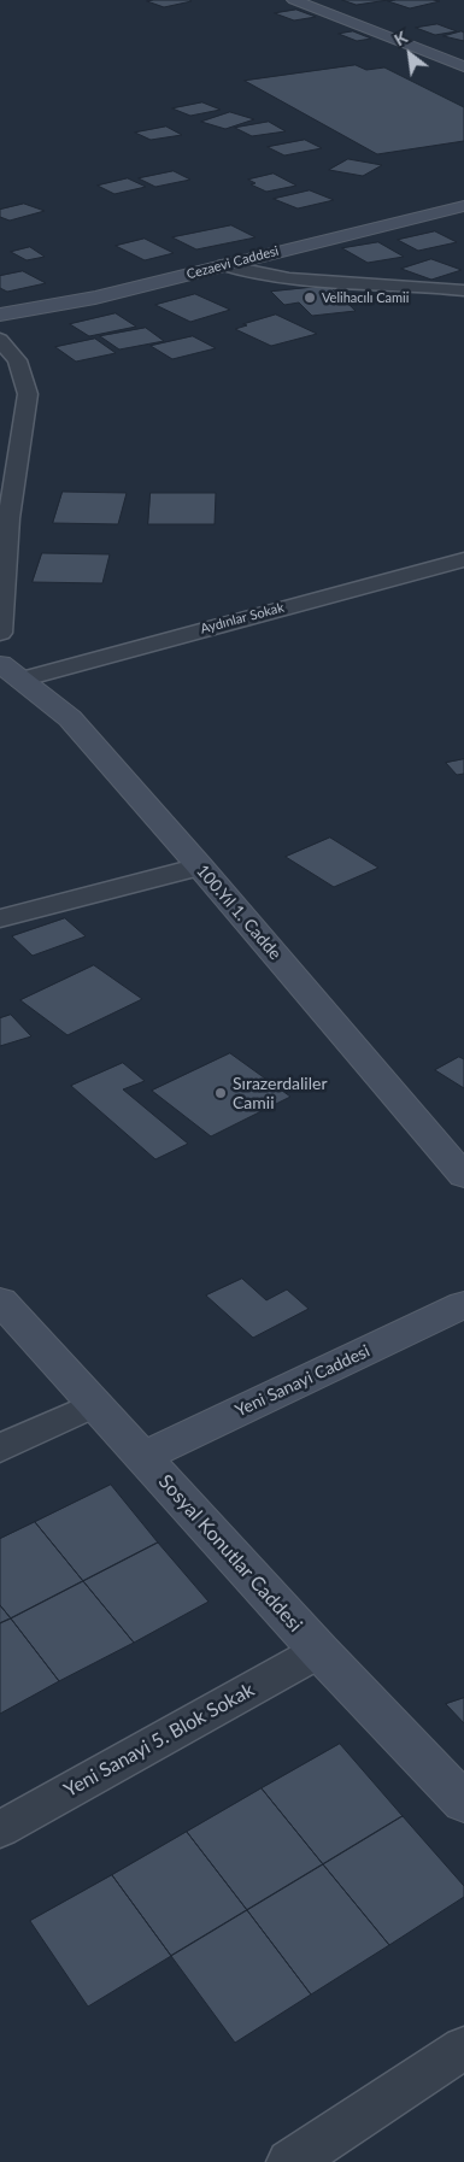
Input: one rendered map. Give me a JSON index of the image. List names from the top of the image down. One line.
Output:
{"streets":{"street":["Cezaevi Caddesi","Aydınlar Sokak","100.Yıl 1. Cadde","Yeni Sanayi Caddesi","Sosyal Konutlar Caddesi","Yeni Sanayi 5. Blok Sokak"]},"crossings":[["Aydınlar Sokak","100.Yıl 1. Cadde"],["Yeni Sanayi Caddesi","Sosyal Konutlar Caddesi"],["Sosyal Konutlar Caddesi","Yeni Sanayi 5. Blok Sokak"]],"places":["Velihacılı Camii","Sırazerdaliler Camii"],"north":"top left"}
